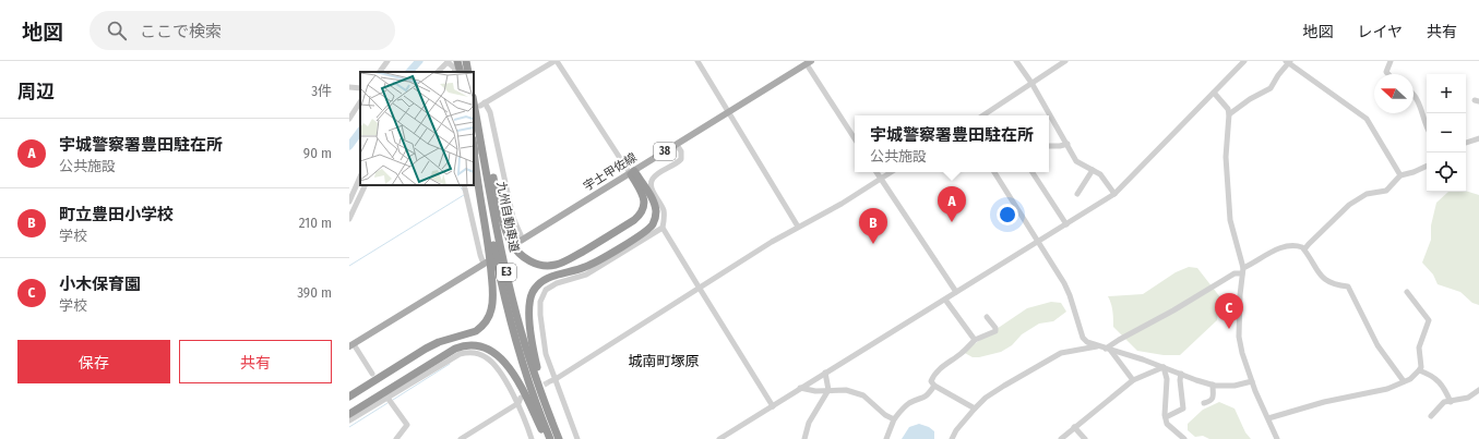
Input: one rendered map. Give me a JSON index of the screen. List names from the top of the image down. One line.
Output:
{"streets":{"highway":["九州自動車道","E3"],"main road":["38","宇土甲佐線"]},"districts":["城南町塚原"],"north":"left","page":{"header":"地図","search":"ここで検索","nav":["地図","レイヤ","共有"],"heading":["周辺","3件"],"map_buttons":["+","−"],"popup":["宇城警察署豊田駐在所","公共施設"],"list":[{"mark":"A","name":"宇城警察署豊田駐在所","note":"公共施設","value":"90 m"},{"mark":"B","name":"町立豊田小学校","note":"学校","value":"210 m"},{"mark":"C","name":"小木保育園","note":"学校","value":"390 m"}],"pins":["A","B","C"],"buttons":["保存","共有"]}}
